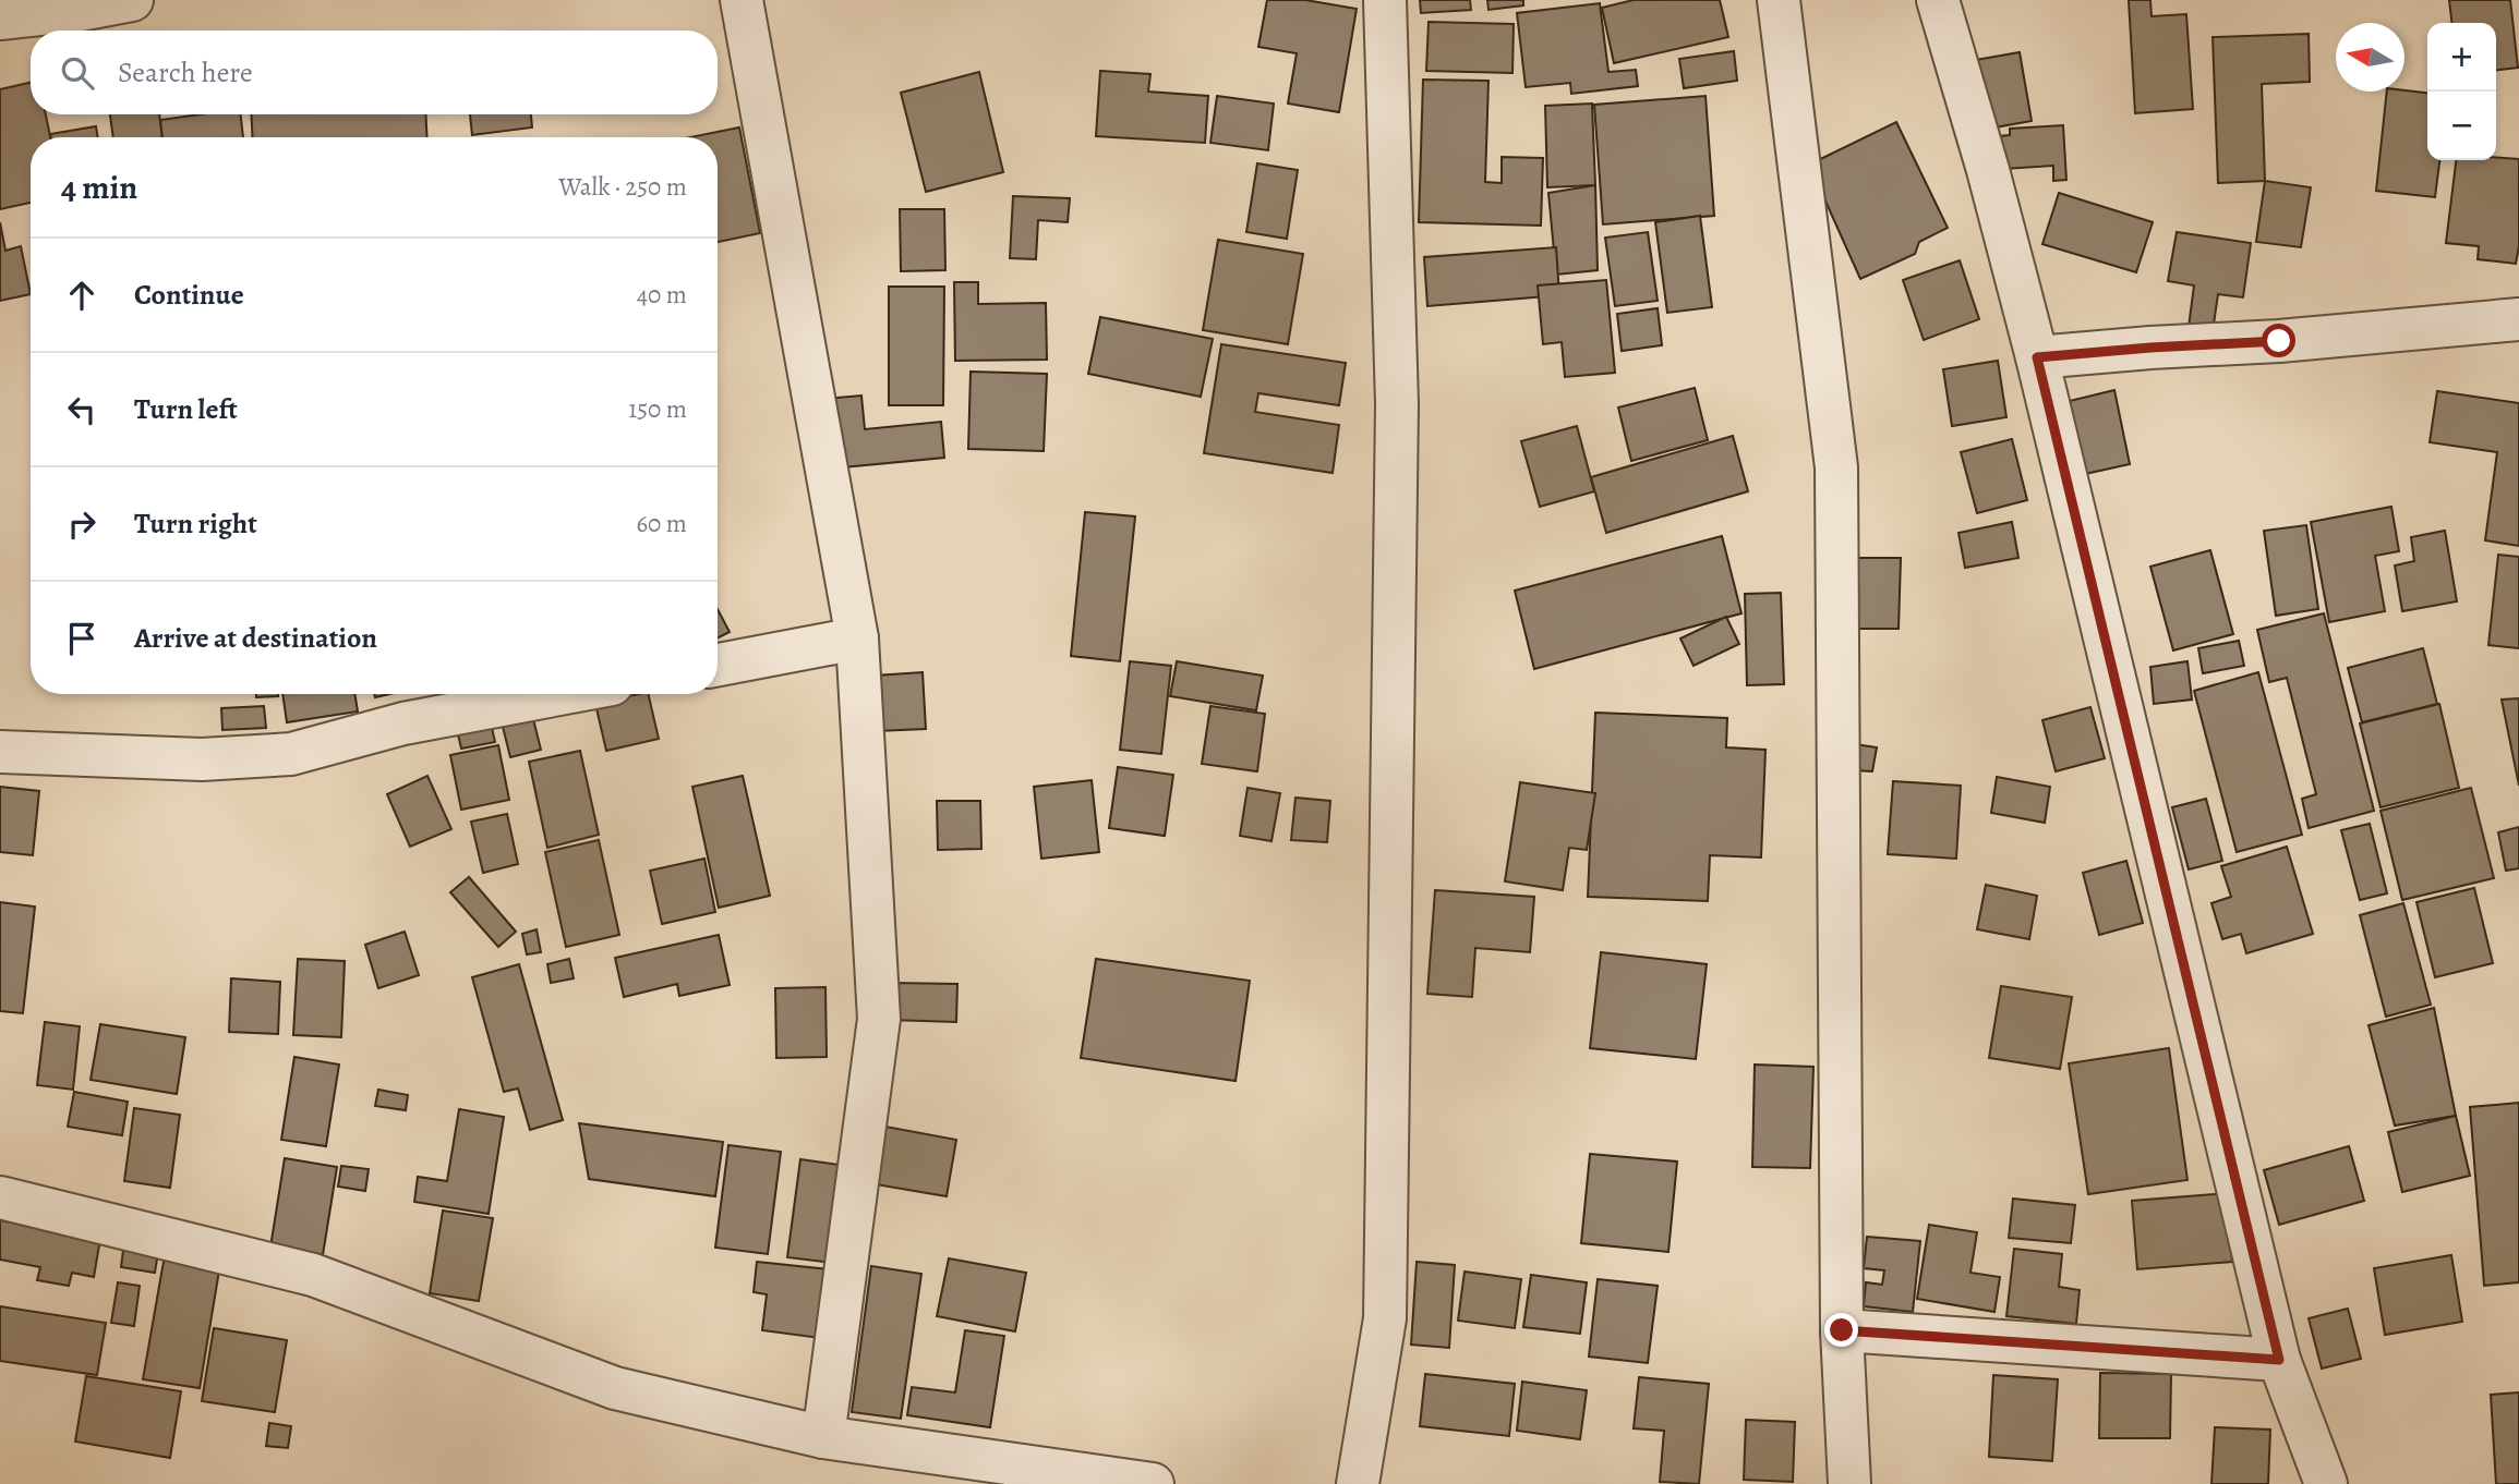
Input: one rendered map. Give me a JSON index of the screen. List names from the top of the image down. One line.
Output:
{"north":"left","page":{"map_buttons":["+","−"],"search":"Search here","heading":["4 min","Walk · 250 m"],"list":[["Continue","40 m"],["Turn left","150 m"],["Turn right","60 m"],"Arrive at destination"]}}
